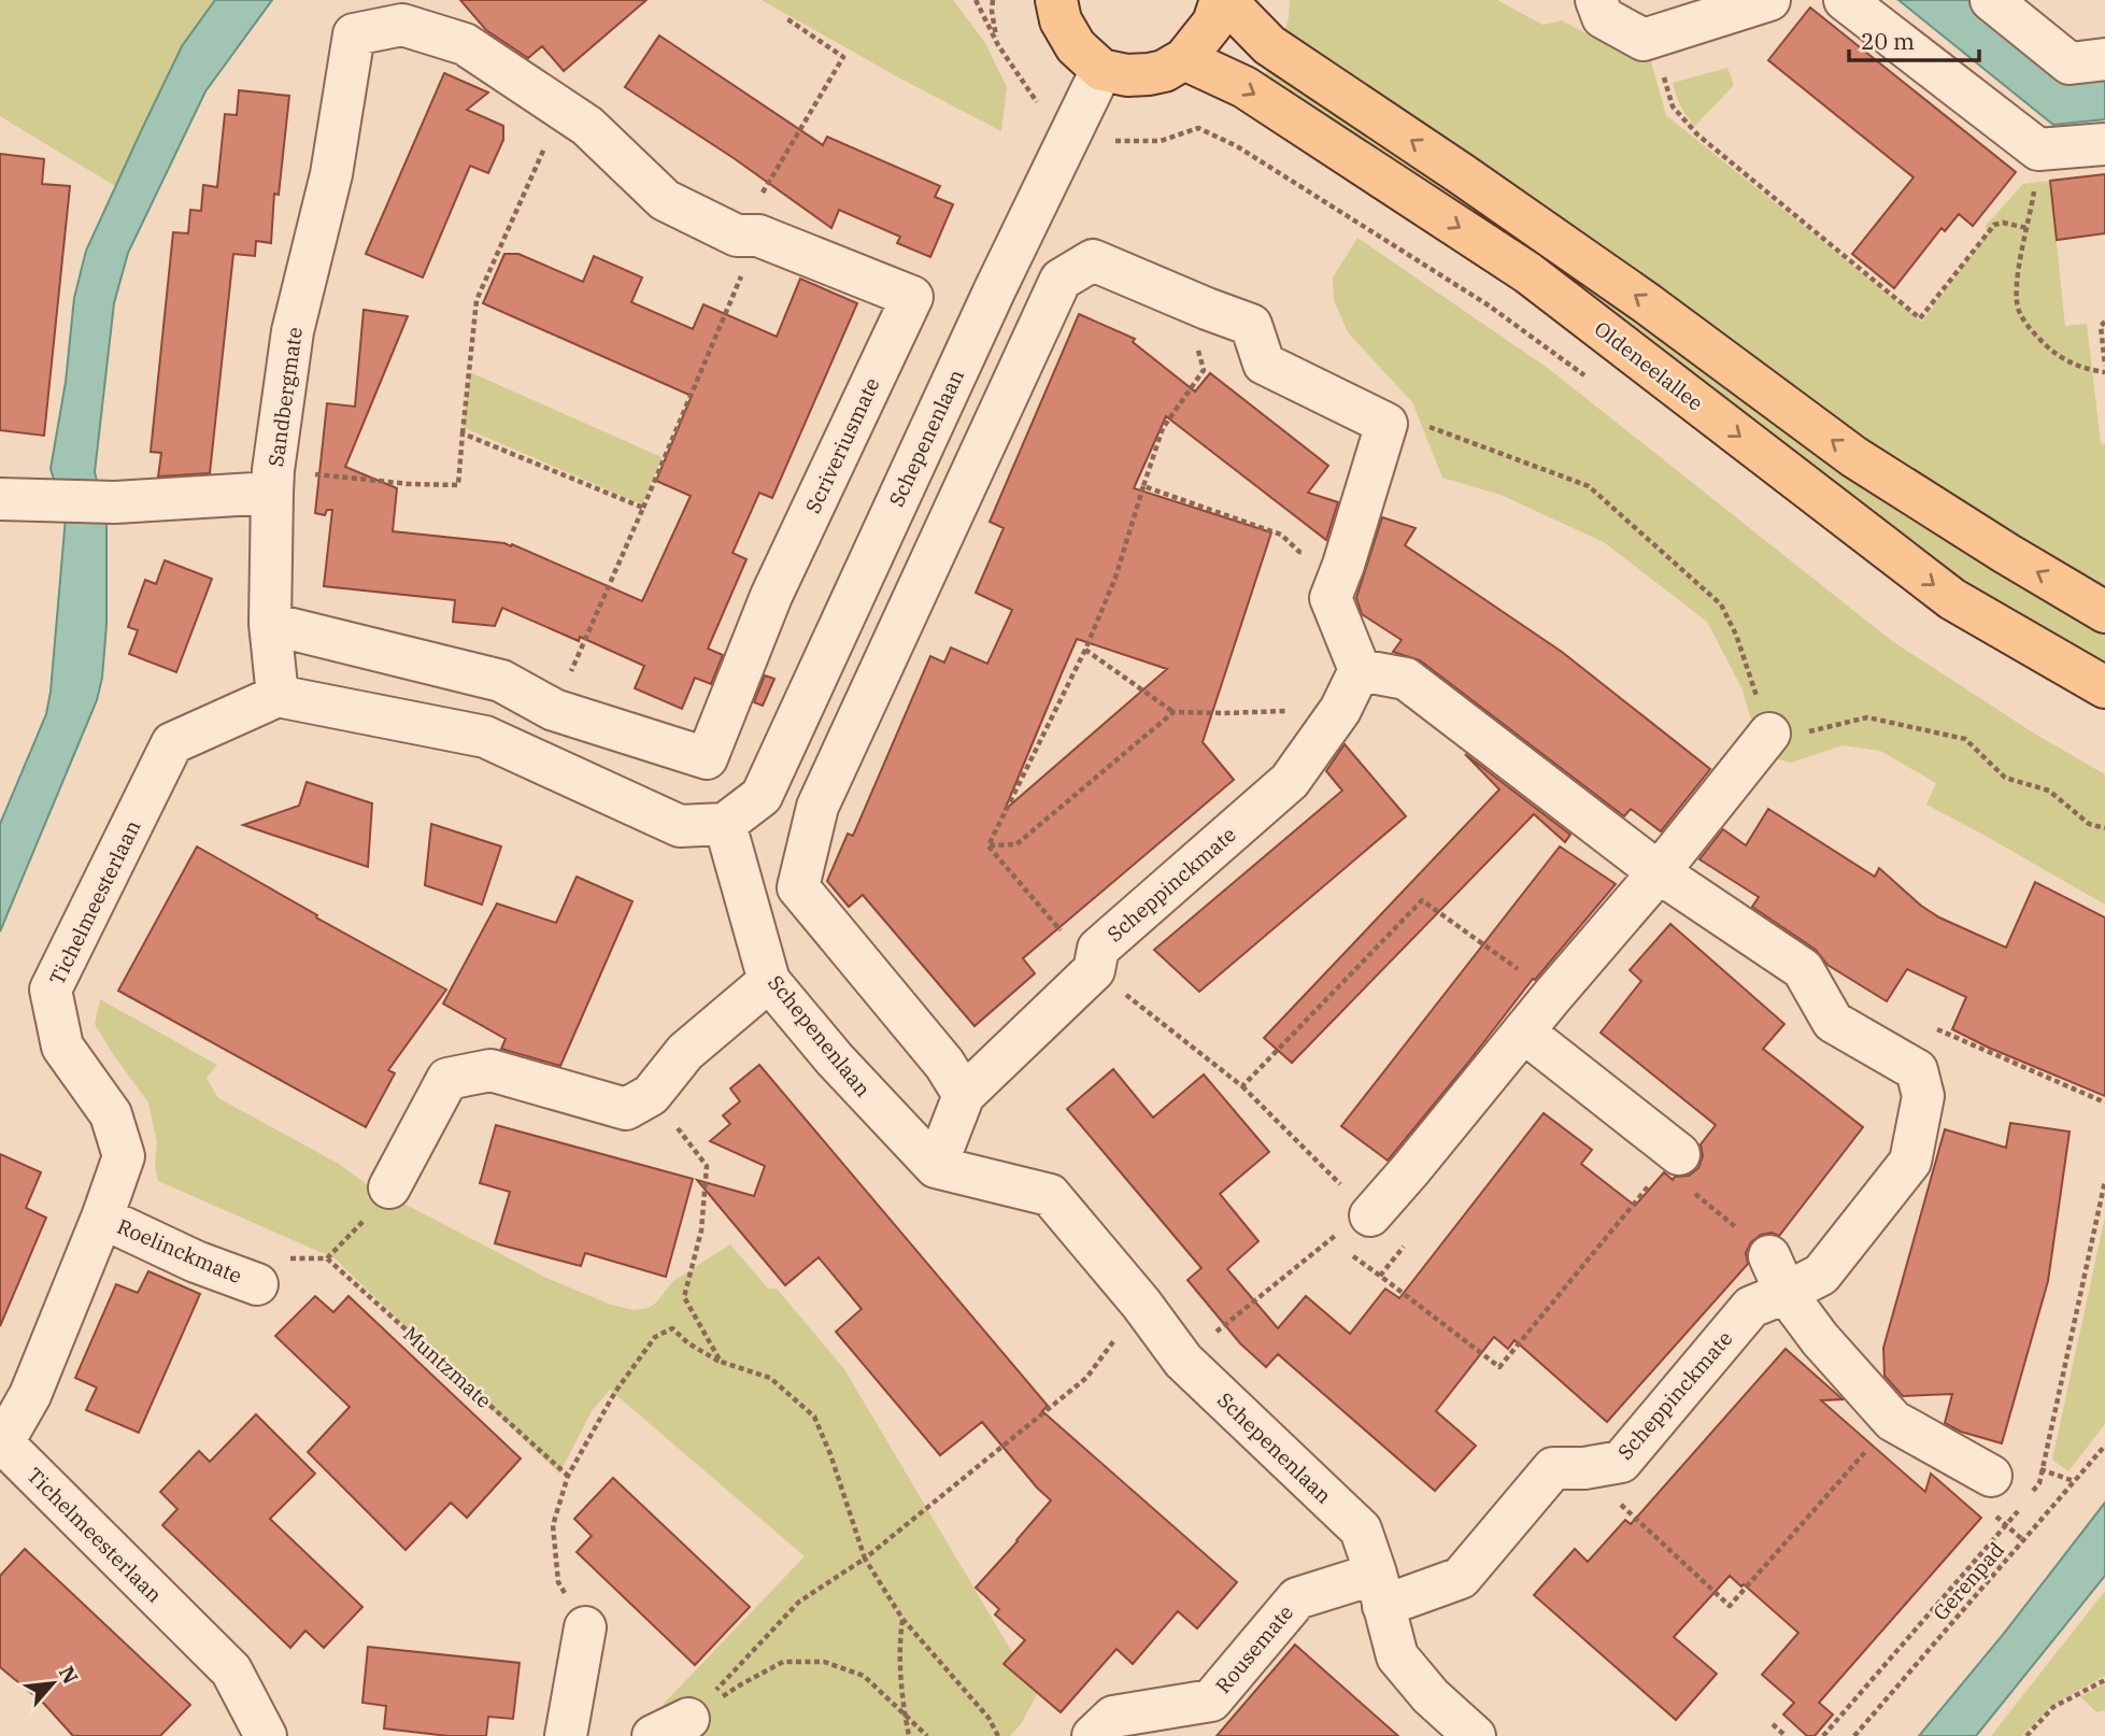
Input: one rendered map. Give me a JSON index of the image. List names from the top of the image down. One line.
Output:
{"streets":{"main road":["Oldeneelallee"],"street":["Sandbergmate","Schepenenlaan","Scriveriusmate","Scheppinckmate","Tichelmeesterlaan","Roelinckmate","Rousemate"],"path":["Muntzmate","Gerenpad"]},"crossings":[["Sandbergmate","Scriveriusmate"],["Schepenenlaan","Scheppinckmate"],["Schepenenlaan","Rousemate"],["Scheppinckmate","Rousemate"],["Tichelmeesterlaan","Roelinckmate"]],"scale_bar":"20 m","north":"top right"}
